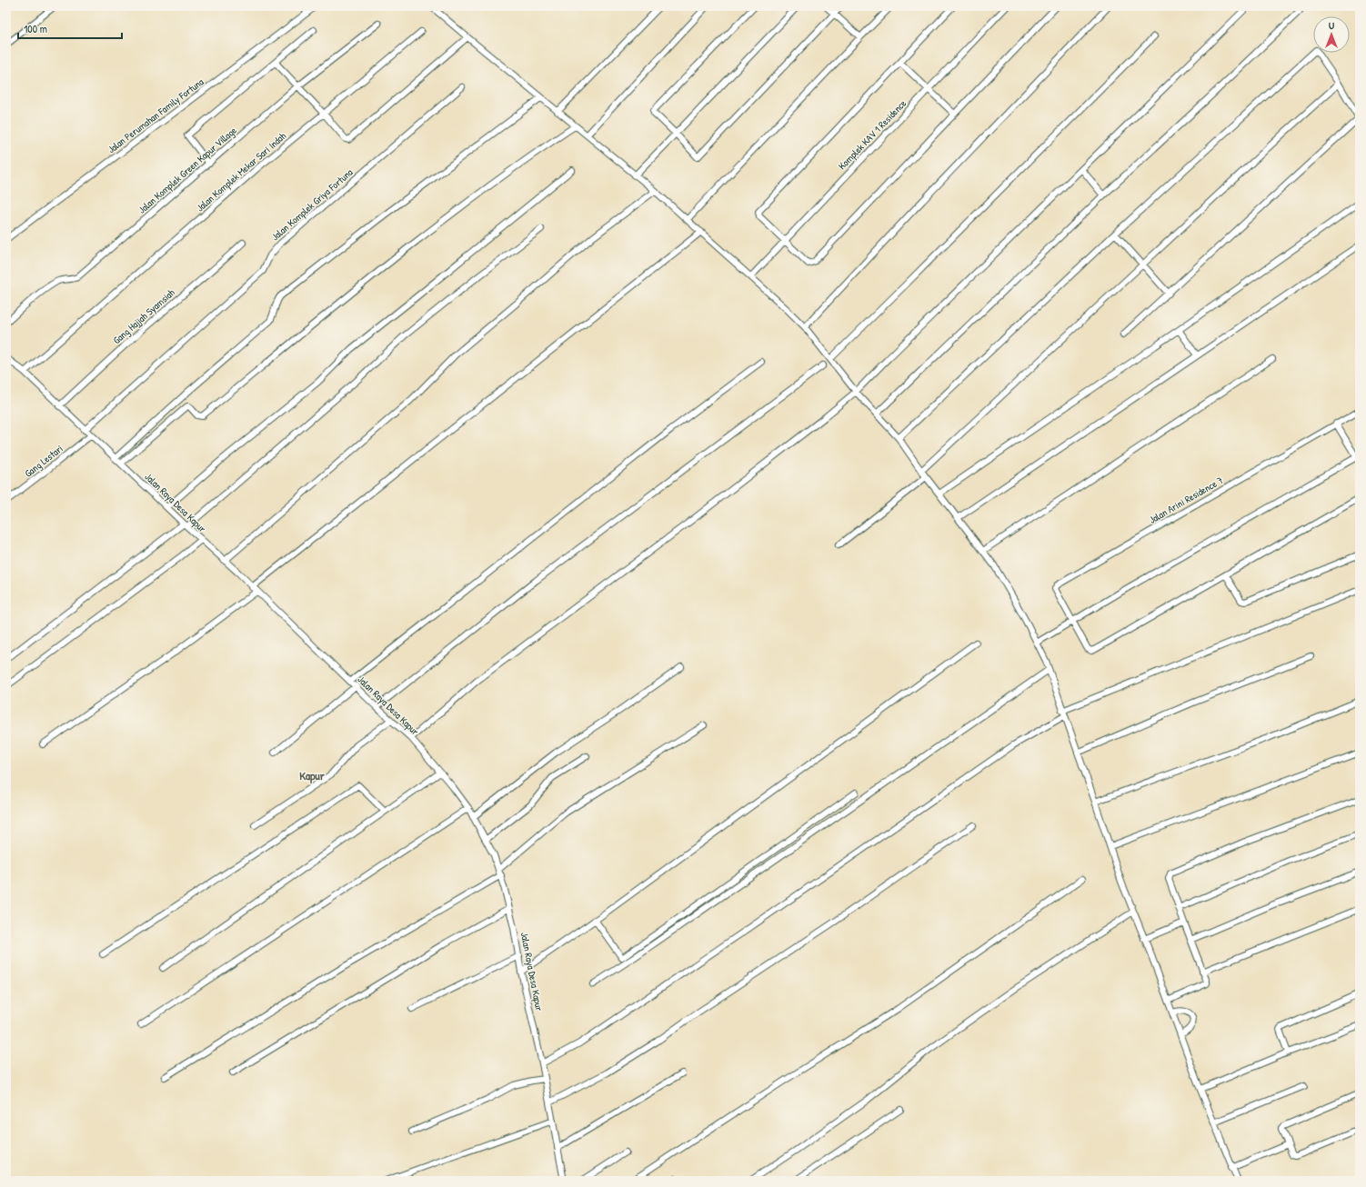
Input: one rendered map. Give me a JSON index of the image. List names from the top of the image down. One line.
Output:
{"streets":{"street":["Jalan Perumahan Family Fortuna","Komplek KAV 1 Residence","Jalan Komplek Green Kapur Village","Jalan Komplek Mekar Sari Indah","Jalan Komplek Griya Fortuna","Gang Hajjah Syamsiah","Gang Lestari","Jalan Arini Residence 7","Jalan Raya Desa Kapur"]},"crossings":[["Jalan Komplek Mekar Sari Indah","Jalan Raya Desa Kapur"],["Jalan Komplek Griya Fortuna","Jalan Raya Desa Kapur"],["Gang Hajjah Syamsiah","Jalan Raya Desa Kapur"],["Gang Lestari","Jalan Raya Desa Kapur"]],"districts":["Kapur"],"scale_bar":"100 m","north":"top"}
